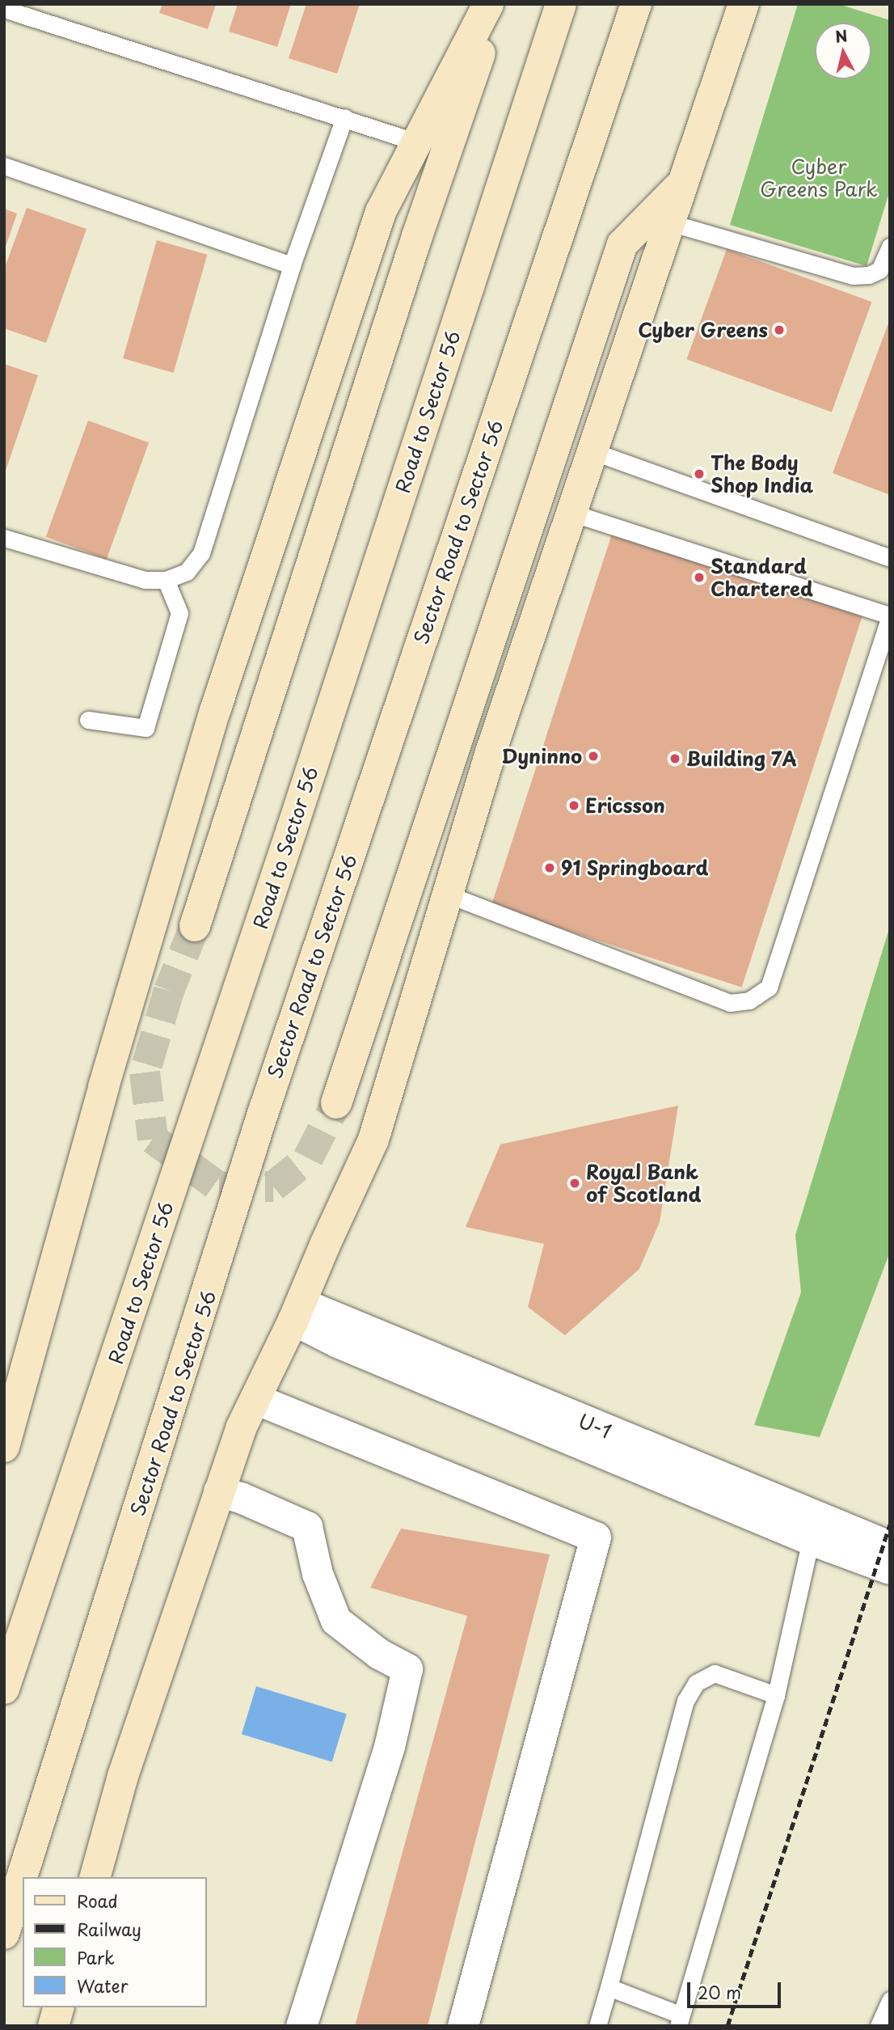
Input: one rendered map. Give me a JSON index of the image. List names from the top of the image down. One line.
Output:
{"streets":{"street":["Road to Sector 56","Sector Road to Sector 56","U-1"]},"parks":["Cyber Greens Park"],"places":["Cyber Greens","The Body Shop India","Standard Chartered","Dyninno","Building 7A","Ericsson","91 Springboard","Royal Bank of Scotland"],"legend":["Road","Railway","Park","Water"],"scale_bar":"20 m","north":"top"}
